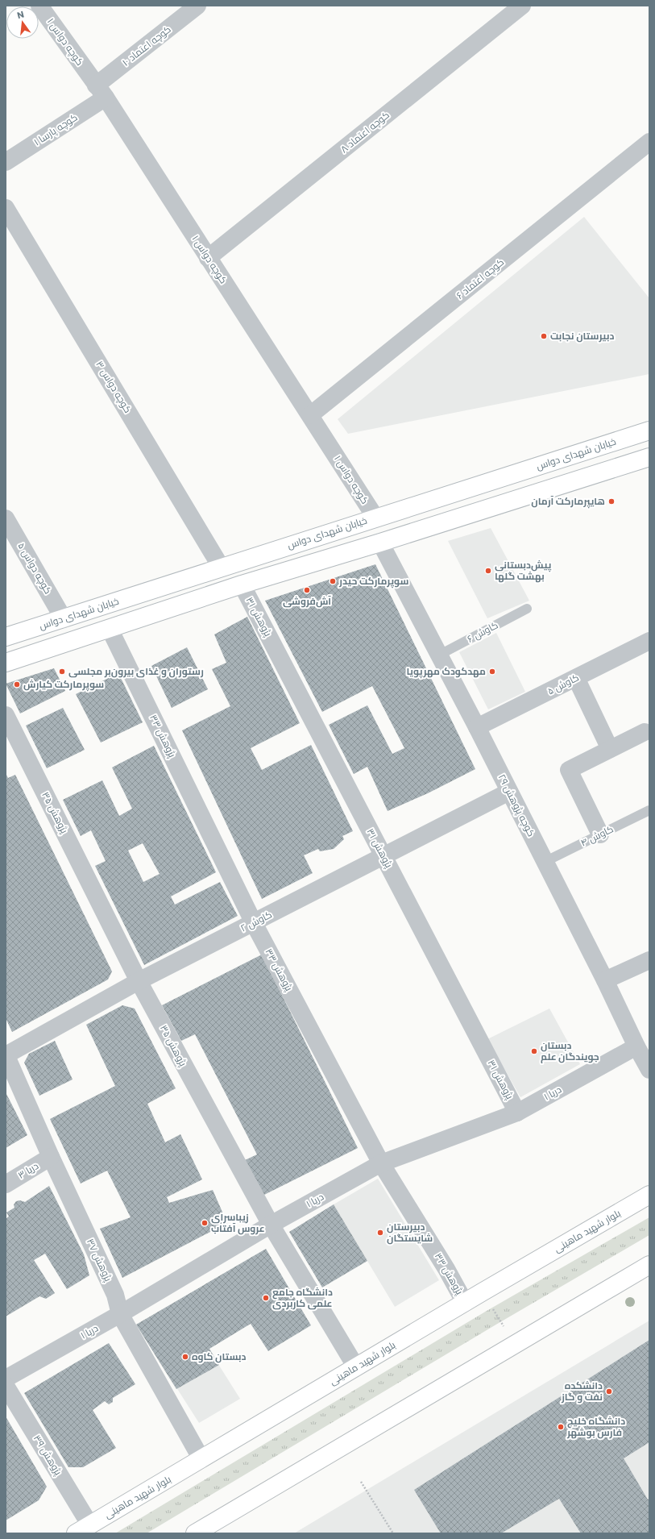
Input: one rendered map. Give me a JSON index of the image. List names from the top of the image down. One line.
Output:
{"streets":{"street":["کوچه دواس ۱","کوچه اعتماد ۱۰","کوچه پارسا ۱","کوچه اعتماد ۸","کوچه اعتماد ۶","کوچه دواس ۳","خیابان شهدای دواس","کوچه دواس ۵","پژوهش ۳۱","کاوش ۵","پژوهش ۳۳","کوچه پژوهش ۲۹","پژوهش ۳۵","کاوش ۲","دریا ۱","دریا ۳","بلوار شهید ماهینی","پژوهش ۳۷","پژوهش ۳۹"],"lane":["کاوش ۶","کاوش ۴"]},"crossings":[["کوچه دواس ۱","کوچه اعتماد ۱۰"],["کوچه دواس ۱","کوچه پارسا ۱"],["کوچه دواس ۱","کوچه اعتماد ۸"],["کوچه دواس ۱","کوچه اعتماد ۶"],["کوچه دواس ۱","خیابان شهدای دواس"],["کوچه اعتماد ۱۰","کوچه پارسا ۱"],["کوچه دواس ۳","خیابان شهدای دواس"],["خیابان شهدای دواس","کوچه دواس ۵"],["پژوهش ۳۱","کاوش ۲"],["پژوهش ۳۱","دریا ۱"],["کاوش ۶","کوچه پژوهش ۲۹"],["کاوش ۵","کوچه پژوهش ۲۹"],["پژوهش ۳۳","کاوش ۲"],["پژوهش ۳۳","دریا ۱"],["پژوهش ۳۳","بلوار شهید ماهینی"],["کوچه پژوهش ۲۹","کاوش ۴"],["کوچه پژوهش ۲۹","کاوش ۲"],["کوچه پژوهش ۲۹","دریا ۱"],["پژوهش ۳۵","کاوش ۲"],["پژوهش ۳۵","دریا ۱"],["پژوهش ۳۵","بلوار شهید ماهینی"],["کاوش ۲","پژوهش ۳۷"],["دریا ۱","پژوهش ۳۷"],["دریا ۳","پژوهش ۳۷"],["بلوار شهید ماهینی","پژوهش ۳۷"],["بلوار شهید ماهینی","پژوهش ۳۹"]],"places":["دبیرستان نجابت","هایپرمارکت آرمان","پیش‌دبستانی بهشت گلها","سوپرمارکت حیدر","آش‌فروشی","رستوران و غذای بیرون‌بر مجلسی","مهدکودک مهرپویا","سوپرمارکت کیارش","دبستان جویندگان علم","زیباسرای عروس آفتاب","دبیرستان شایستگان","دانشگاه جامع علمی کاربردی","دبستان کاوه","دانشکده نفت و گاز","دانشگاه خلیج فارس بوشهر"],"north":"top"}
